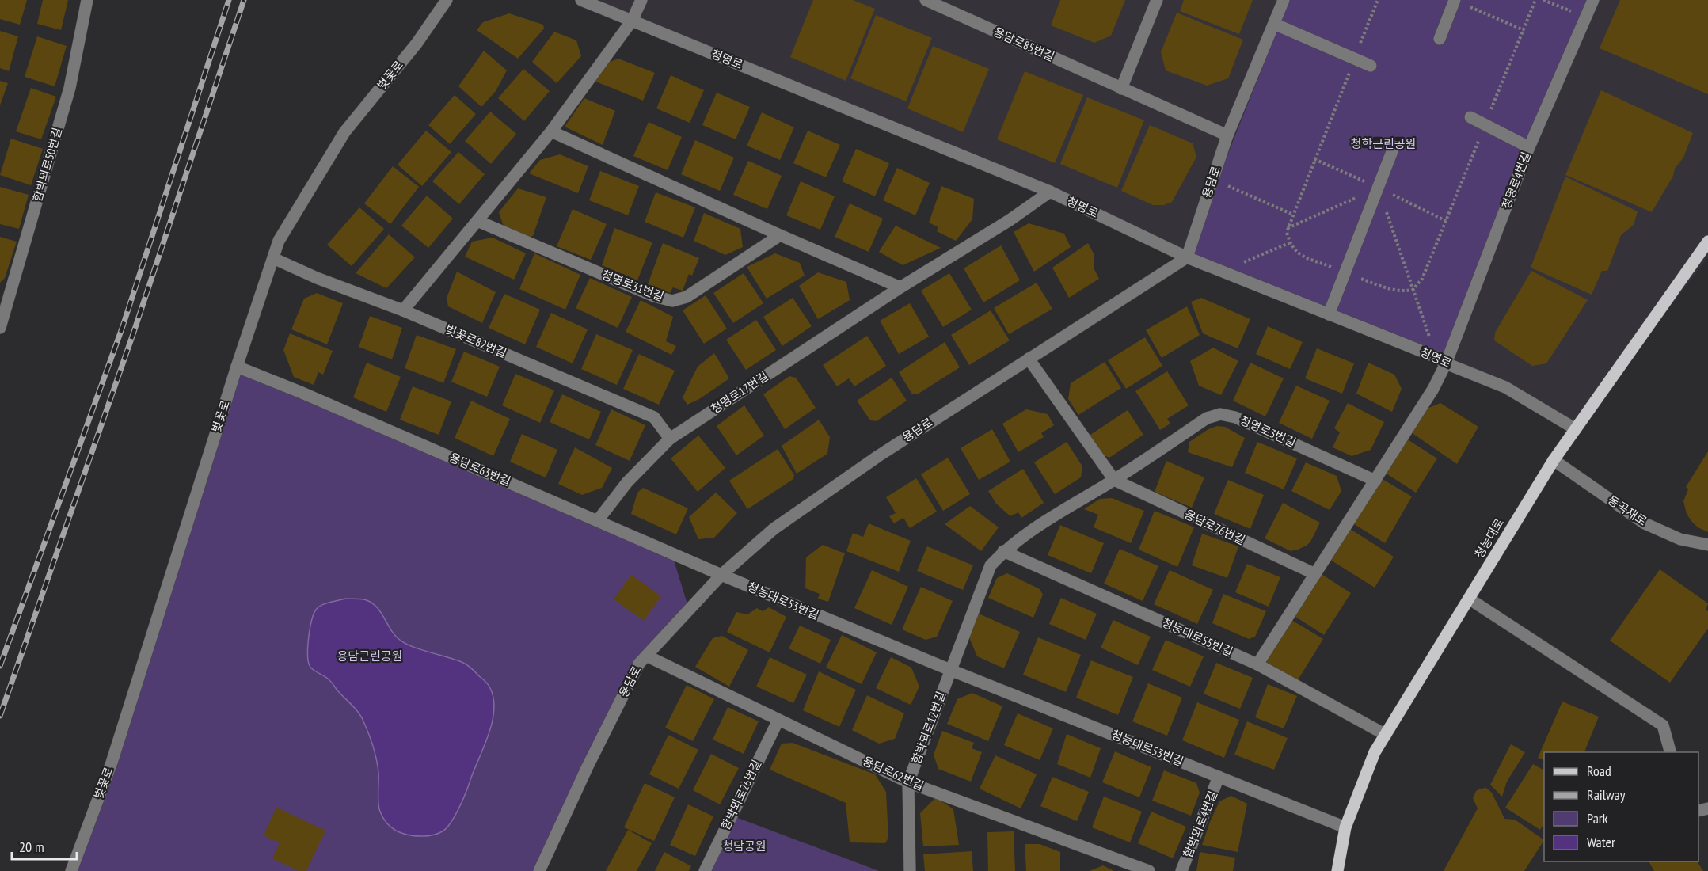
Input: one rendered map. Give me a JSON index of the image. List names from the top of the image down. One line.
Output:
{"streets":{"main road":["청능대로"],"street":["용담로85번길","청명로","벚꽃로","함박뫼로50번길","청명로4번길","용담로","청명로31번길","벚꽃로82번길","청명로17번길","청명로3번길","용담로63번길","동곡재로","용담로76번길","청능대로53번길","청능대로55번길","함박뫼로12번길","용담로62번길","함박뫼로26번길","함박뫼로4번길"]},"crossings":[["용담로85번길","용담로"],["청명로","청명로4번길"],["청명로","용담로"],["청명로","청명로17번길"],["청명로","청능대로"],["벚꽃로","벚꽃로82번길"],["벚꽃로","용담로63번길"],["용담로","용담로63번길"],["용담로","용담로76번길"],["용담로","청능대로53번길"],["용담로","용담로62번길"],["벚꽃로82번길","청명로17번길"],["청명로17번길","용담로63번길"],["청명로3번길","용담로76번길"],["용담로63번길","청능대로53번길"],["동곡재로","청능대로"],["청능대로","청능대로53번길"],["청능대로","청능대로55번길"],["청능대로53번길","함박뫼로12번길"],["청능대로53번길","함박뫼로4번길"],["함박뫼로12번길","용담로62번길"],["용담로62번길","함박뫼로26번길"]],"parks":["청학근린공원","용담근린공원","청담공원"],"legend":["Road","Railway","Park","Water"],"scale_bar":"20 m"}
